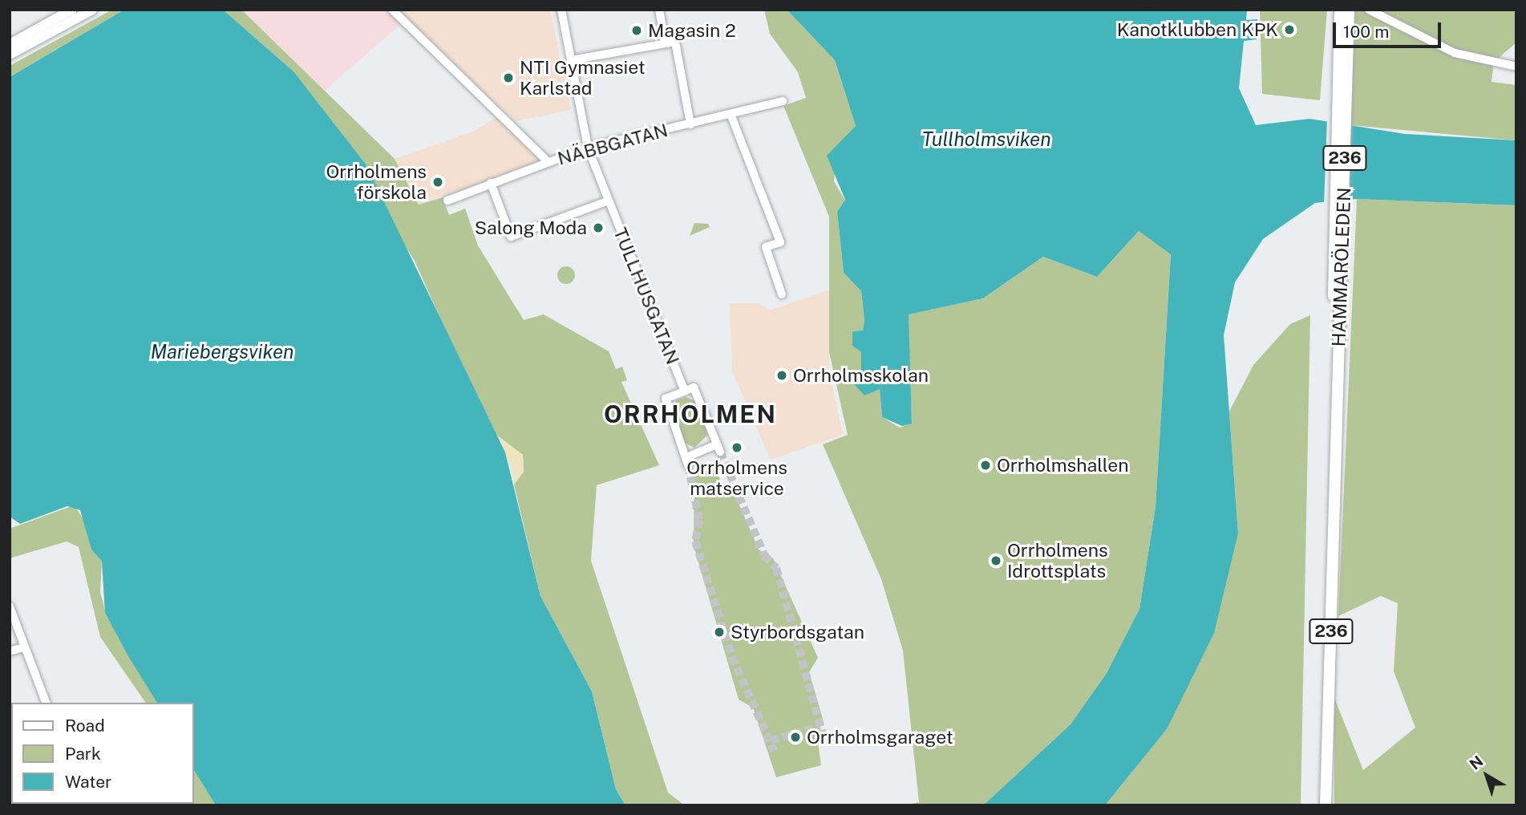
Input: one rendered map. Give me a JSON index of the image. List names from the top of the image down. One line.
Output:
{"streets":{"main road":["236","HAMMARÖLEDEN"],"street":["NÄBBGATAN","TULLHUSGATAN"]},"crossings":[["NÄBBGATAN","TULLHUSGATAN"]],"districts":["ORRHOLMEN"],"water":["Tullholmsviken","Mariebergsviken"],"places":["Kanotklubben KPK","Magasin 2","NTI Gymnasiet Karlstad","Orrholmens förskola","Salong Moda","Orrholmsskolan","Orrholmens matservice","Orrholmshallen","Orrholmens Idrottsplats","Styrbordsgatan","Orrholmsgaraget"],"legend":["Road","Park","Water"],"scale_bar":"100 m","north":"top left"}
